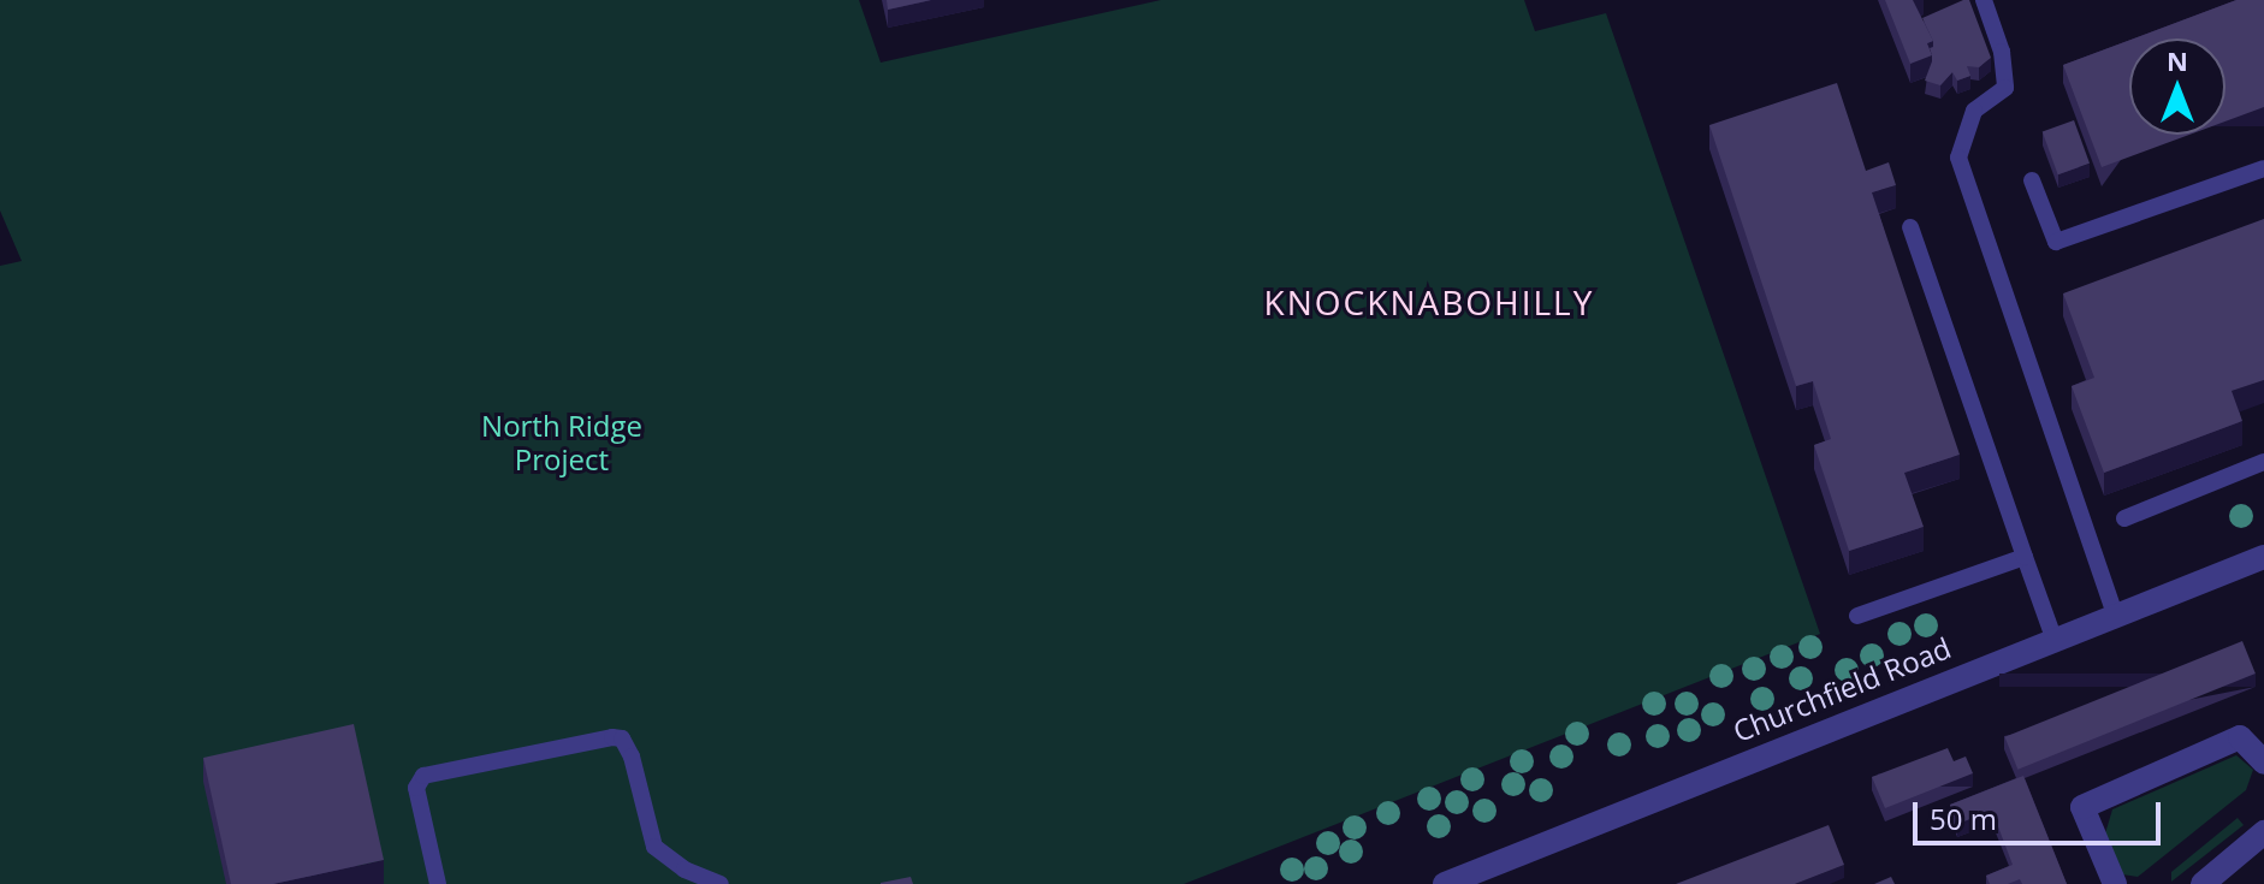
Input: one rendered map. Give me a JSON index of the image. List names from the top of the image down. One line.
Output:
{"streets":{"street":["Churchfield Road"]},"districts":["KNOCKNABOHILLY"],"parks":["North Ridge Project"],"scale_bar":"50 m","north":"top"}
